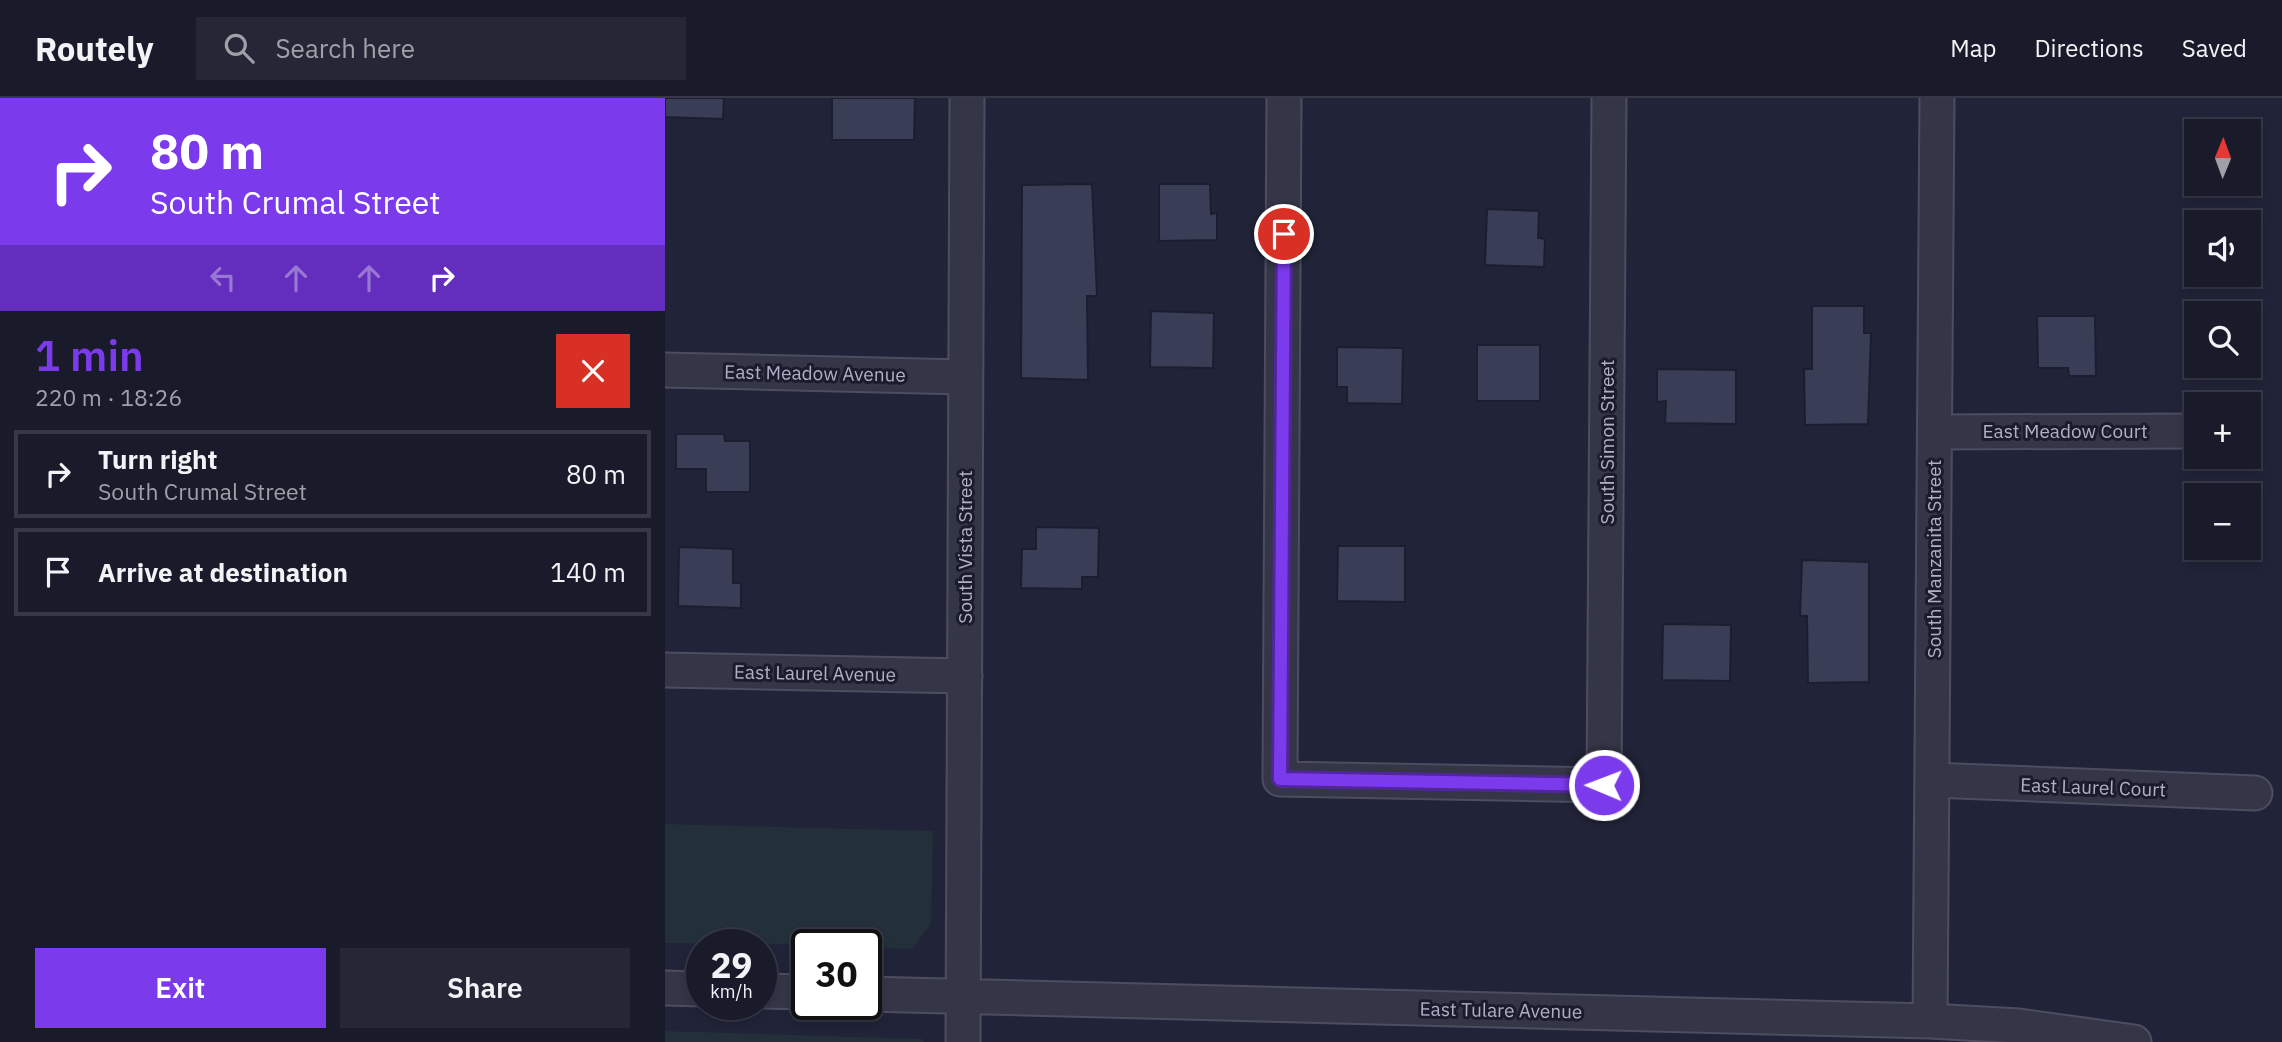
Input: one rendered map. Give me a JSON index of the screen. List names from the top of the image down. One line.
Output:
{"streets":{"street":["East Meadow Avenue","East Meadow Court","South Simon Street","South Vista Street","South Manzanita Street","East Laurel Avenue","East Laurel Court","East Tulare Avenue"]},"crossings":[["East Meadow Avenue","South Vista Street"],["East Meadow Court","South Manzanita Street"],["South Vista Street","East Laurel Avenue"],["South Vista Street","East Tulare Avenue"],["South Manzanita Street","East Laurel Court"],["South Manzanita Street","East Tulare Avenue"]],"north":"top","page":{"header":"Routely","search":"Search here","nav":["Map","Directions","Saved"],"turn":["80 m","South Crumal Street"],"map_buttons":["+","−"],"heading":["1 min","220 m · 18:26"],"list":[{"name":"Turn right","note":"South Crumal Street","value":"80 m"},{"name":"Arrive at destination","value":"140 m"}],"speed":"29 km/h","limit":"30","buttons":["Exit","Share"]}}
